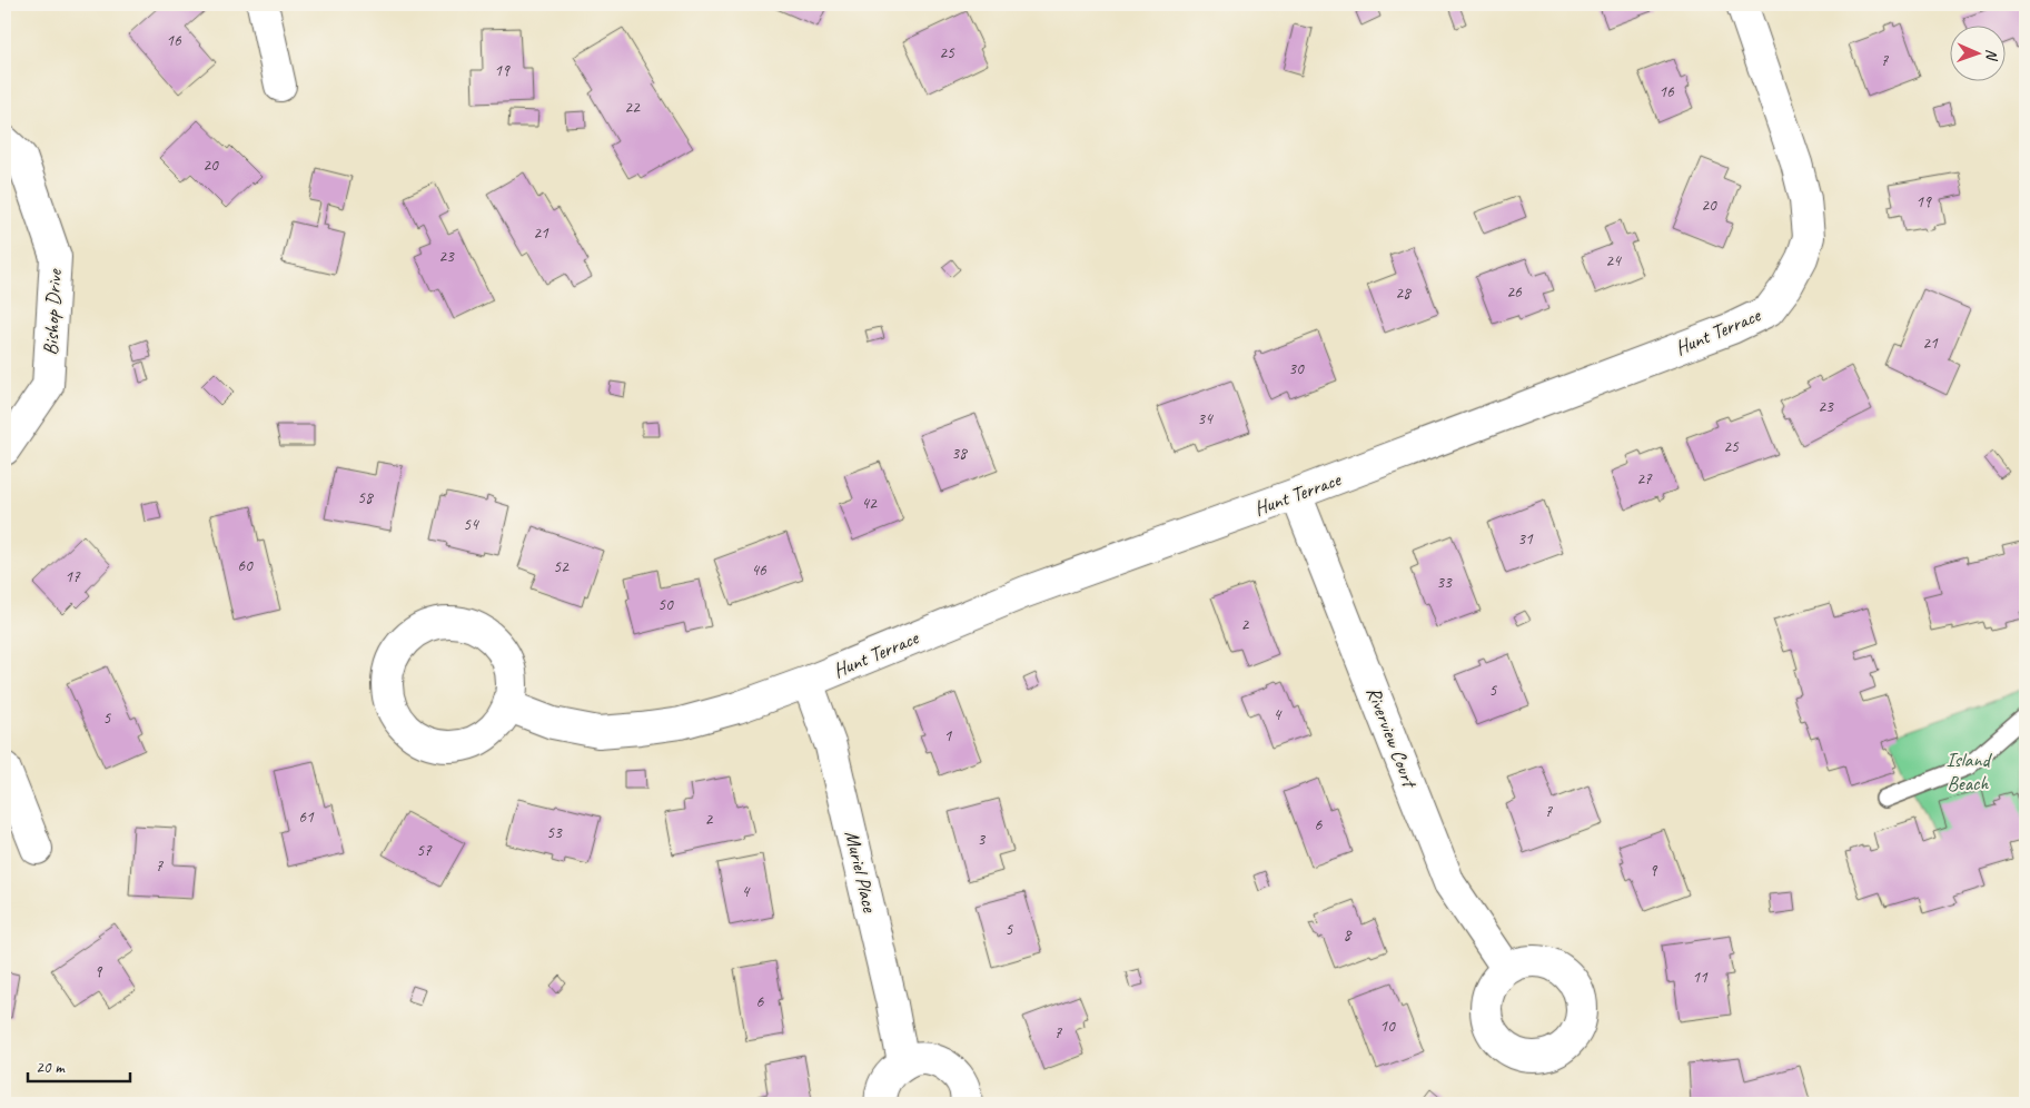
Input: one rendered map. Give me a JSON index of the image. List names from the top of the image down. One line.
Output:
{"streets":{"street":["Bishop Drive","Hunt Terrace","Riverview Court","Muriel Place"]},"crossings":[["Hunt Terrace","Riverview Court"],["Hunt Terrace","Muriel Place"]],"parks":["Island Beach"],"house_numbers":["16","25","7","19","16","22","20","19","20","21","23","24","26","28","21","30","23","34","25","38","27","58","42","54","31","60","52","46","17","33","50","2","5","4","5","1","7","61","2","6","53","3","57","7","9","4","5","8","9","11","6","10","7"],"scale_bar":"20 m","north":"right"}
